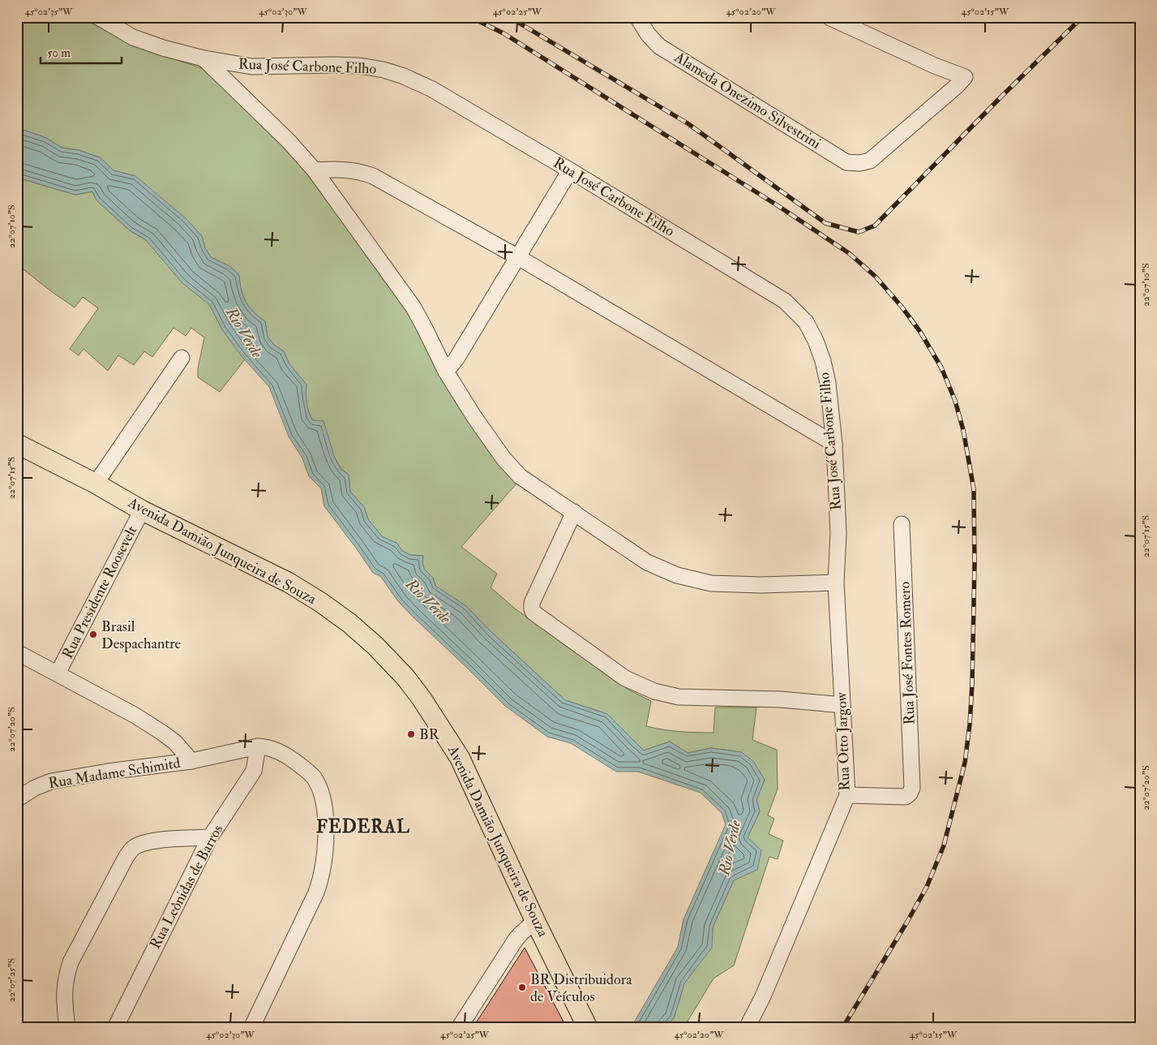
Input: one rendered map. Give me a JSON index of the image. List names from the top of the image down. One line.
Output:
{"streets":{"main road":["Avenida Damião Junqueira de Souza"],"street":["Rua José Carbone Filho","Alameda Onezimo Silvestrini","Rua Presidente Roosevelt","Rua José Fontes Romero","Rua Otto Jargow","Rua Madame Schimitd","Rua Leônidas de Barros"]},"crossings":[["Rua José Carbone Filho","Rua Otto Jargow"],["Avenida Damião Junqueira de Souza","Rua Presidente Roosevelt"],["Rua José Fontes Romero","Rua Otto Jargow"],["Rua Madame Schimitd","Rua Leônidas de Barros"]],"districts":["FEDERAL"],"water":["Rio Verde"],"places":["Brasil Despachantre","BR","BR Distribuidora de Veículos"],"scale_bar":"50 m","coordinates":["45°02'35\"W","45°02'30\"W","45°02'25\"W","45°02'20\"W","45°02'15\"W","22°07'10\"S","22°07'15\"S","22°07'20\"S","22°07'25\"S"]}
